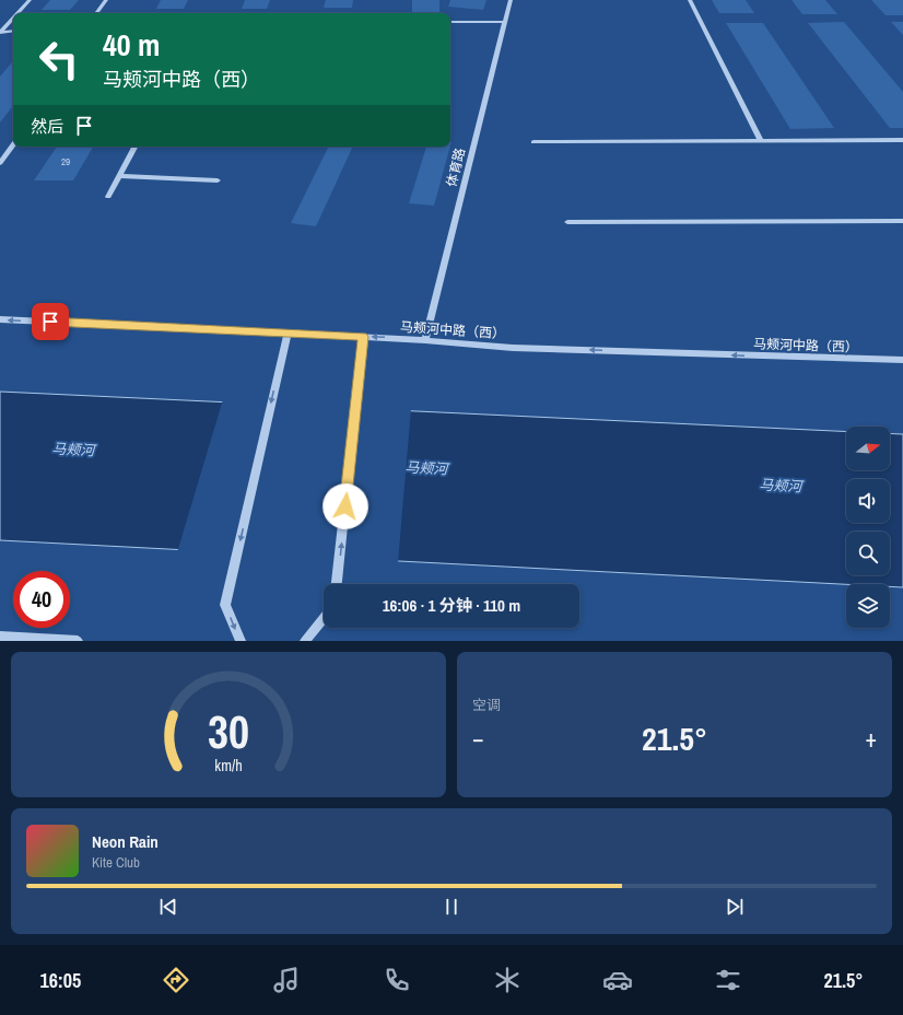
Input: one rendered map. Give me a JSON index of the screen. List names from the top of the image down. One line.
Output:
{"streets":{"street":["体育路","马颊河中路（西）"]},"crossings":[["体育路","马颊河中路（西）"]],"one_way":["马颊河中路（西）"],"water":["马颊河"],"house_numbers":["29"],"north":"right","page":{"turn":["40 m","马颊河中路（西）"],"then":"然后","limit":"40","trip":"16:06 · 1 分钟 · 110 m","tile":"空调","heat":["−","21.5°","+"],"song":["Neon Rain","Kite Club"],"tabs":["16:05","21.5°"],"gauge":["30","km/h"]}}
